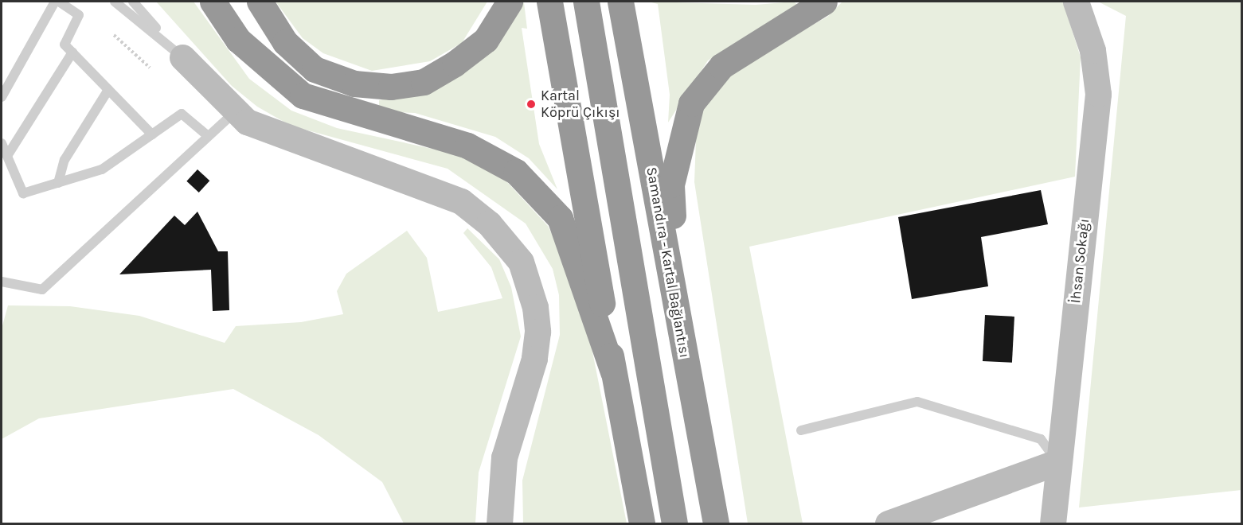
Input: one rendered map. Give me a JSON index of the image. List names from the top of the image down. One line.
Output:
{"streets":{"highway":["Samandıra - Kartal Bağlantısı"],"street":["İhsan Sokağı"]},"places":["Kartal Köprü Çıkışı"]}
